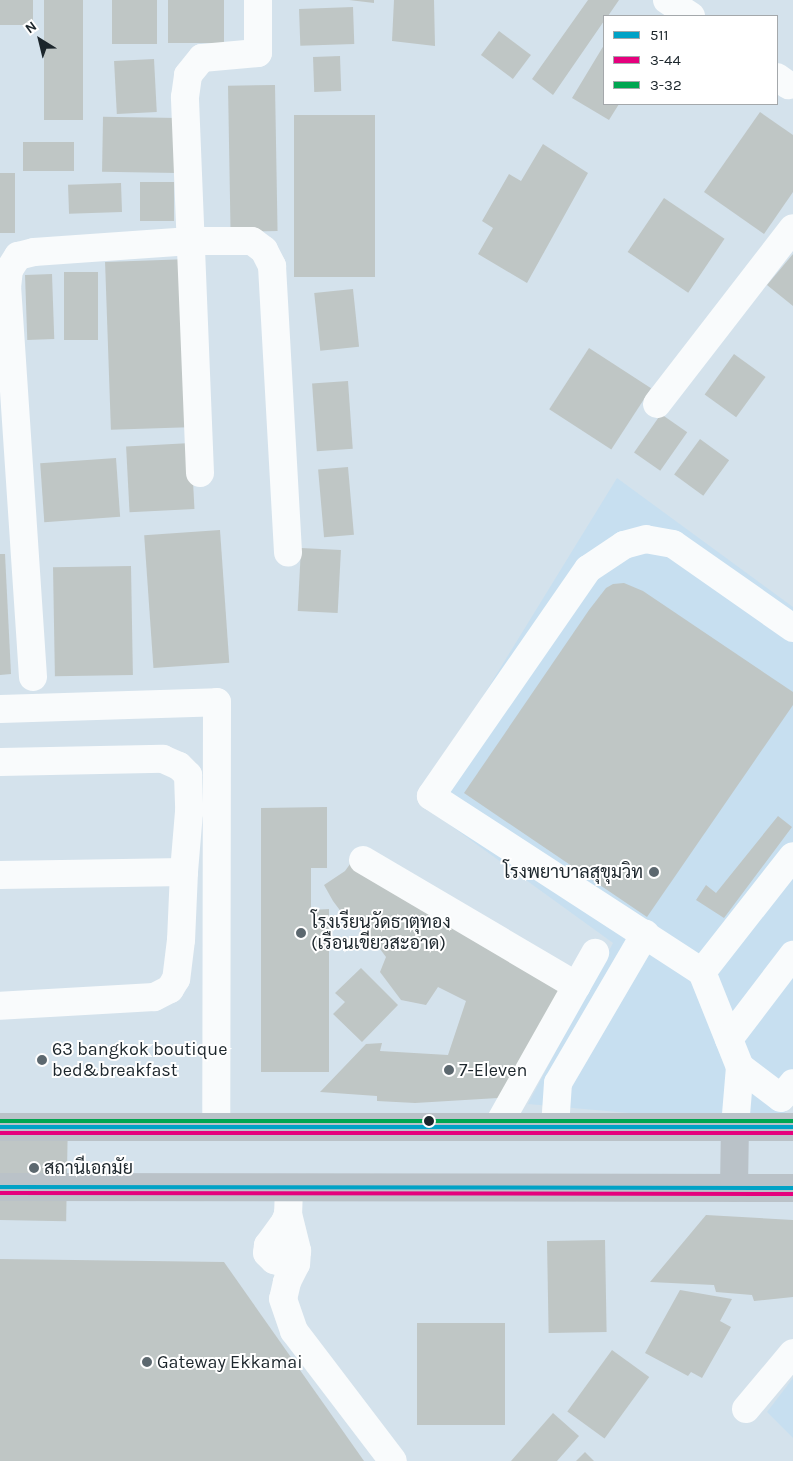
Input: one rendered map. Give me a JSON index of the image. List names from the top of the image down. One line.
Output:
{"places":["โรงพยาบาลสุขุมวิท","โรงเรียนวัดธาตุทอง (เรือนเขียวสะอาด)","63 bangkok boutique bed&breakfast","7-Eleven","สถานีเอกมัย","Gateway Ekkamai"],"lines":["transit line 3-32","transit line 511","transit line 3-44"],"legend":["511","3-44","3-32"],"north":"top left"}
